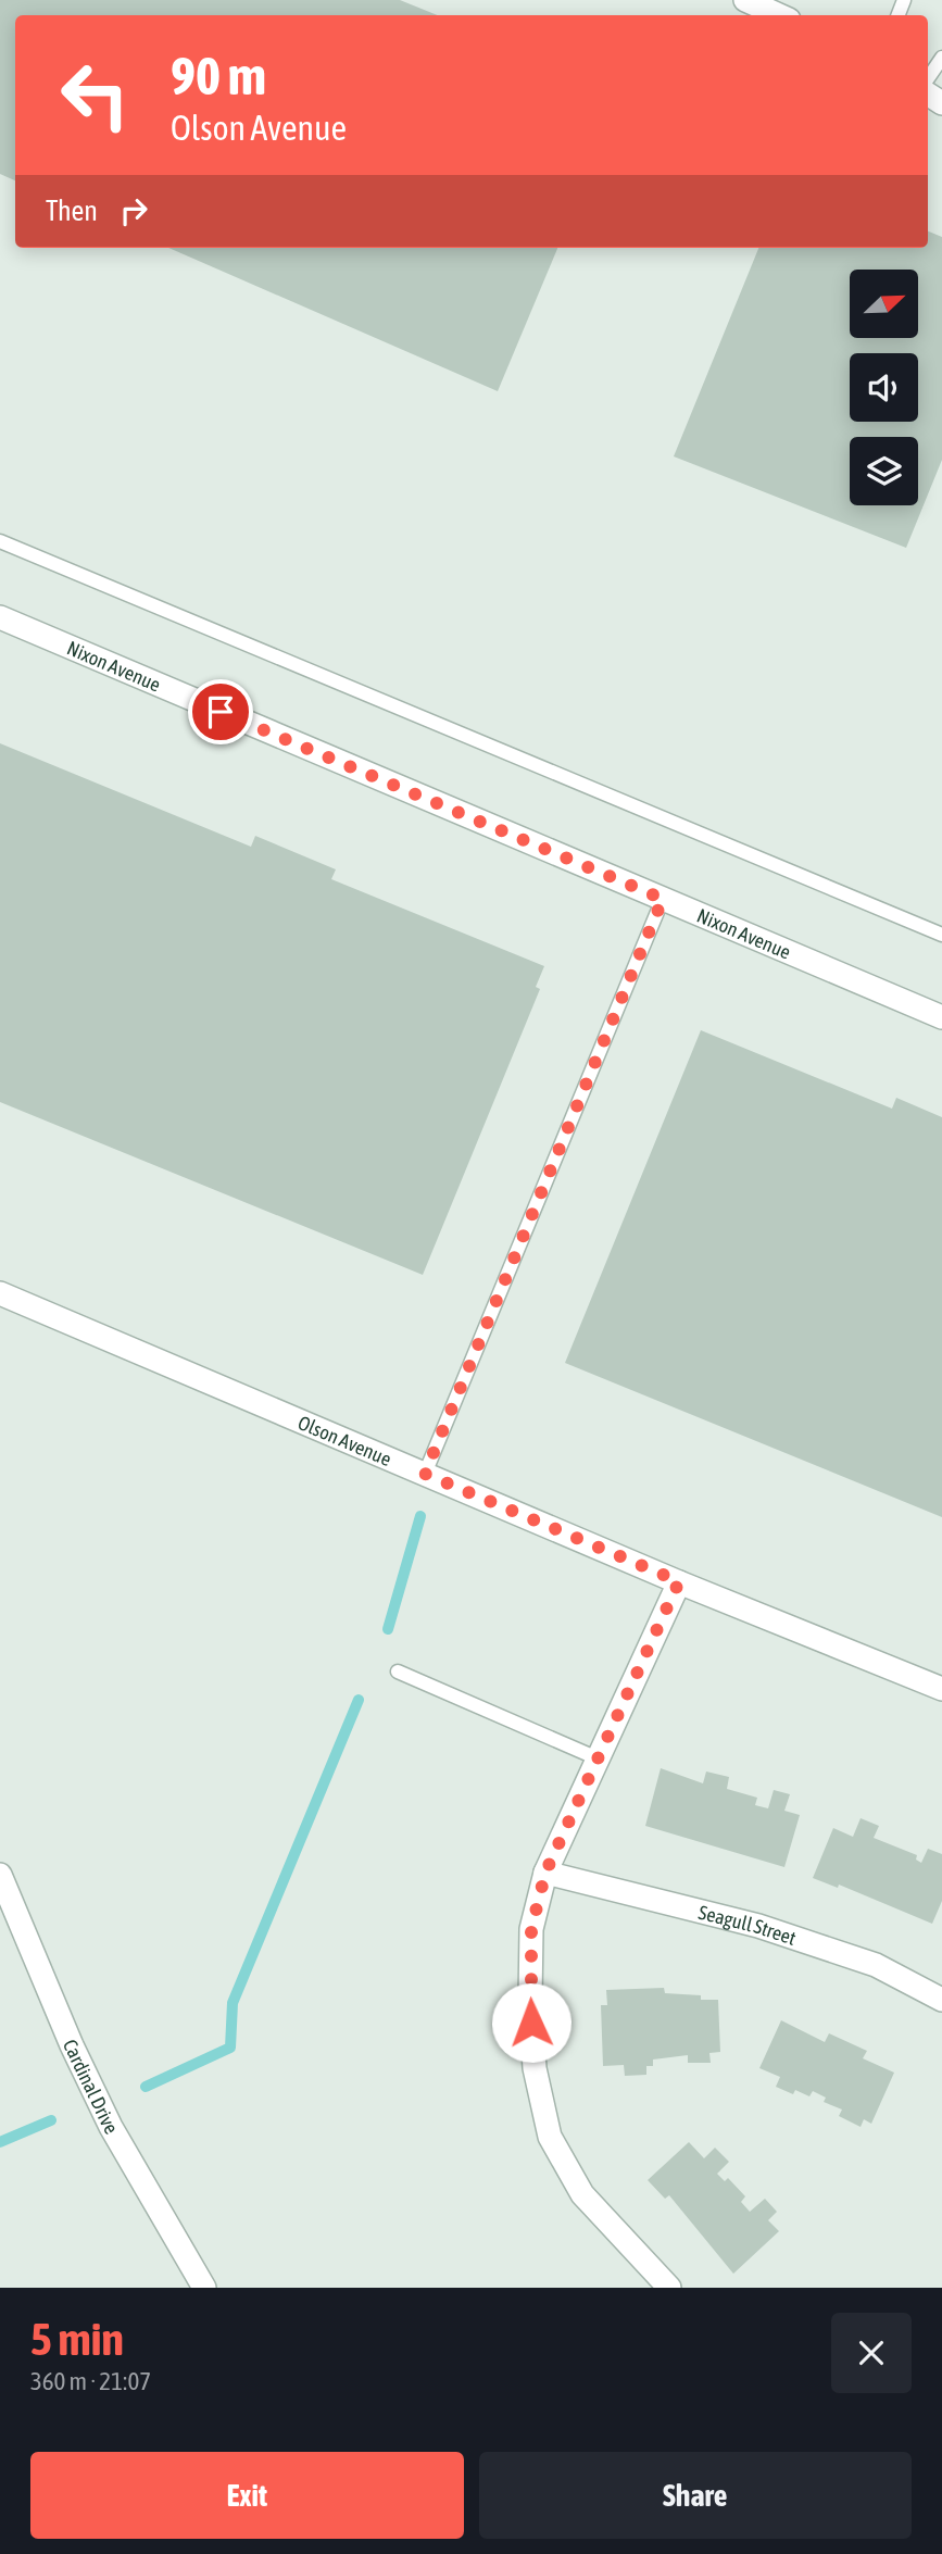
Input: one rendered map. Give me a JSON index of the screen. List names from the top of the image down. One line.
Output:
{"streets":{"street":["Nixon Avenue","Olson Avenue","Seagull Street","Cardinal Drive"]},"north":"top right","page":{"turn":["90 m","Olson Avenue"],"then":"Then","heading":["5 min","360 m · 21:07"],"buttons":["Exit","Share"]}}
